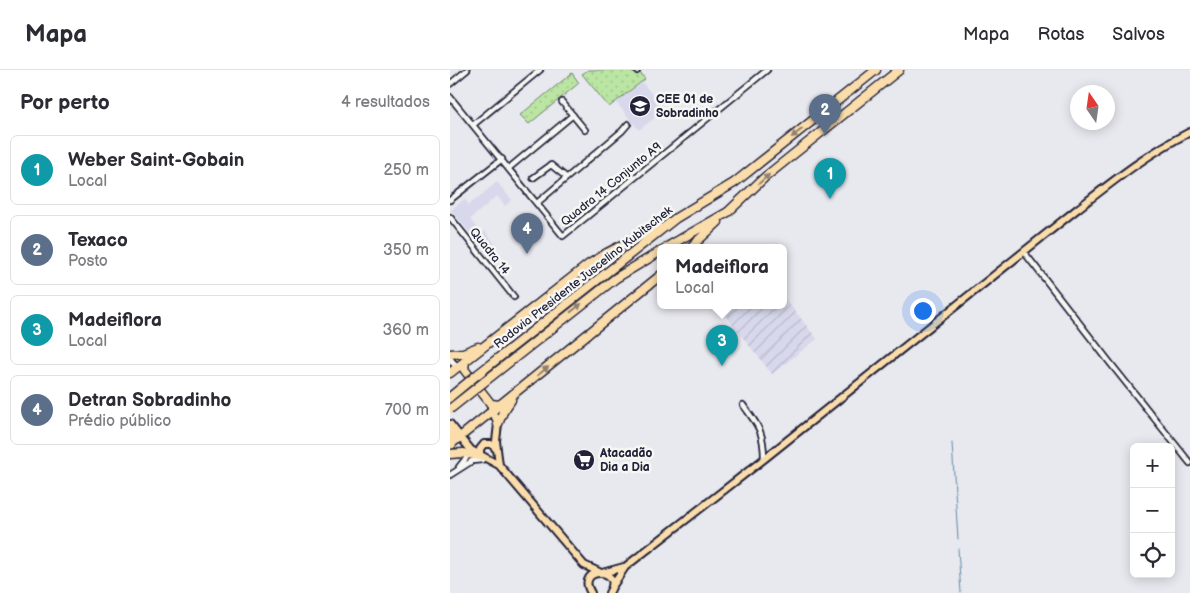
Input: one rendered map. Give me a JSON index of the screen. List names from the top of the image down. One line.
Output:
{"streets":{"highway":["Rodovia Presidente Juscelino Kubitschek"],"street":["Quadra 14 Conjunto A9","Quadra 14"]},"places":{"school or university":["CEE 01 de Sobradinho"],"supermarket":["Atacadão Dia a Dia"]},"north":"top","page":{"header":"Mapa","nav":["Mapa","Rotas","Salvos"],"heading":["Por perto","4 resultados"],"pins":["2","1","4","3"],"list":[{"mark":"1","name":"Weber Saint-Gobain","note":"Local","value":"250 m"},{"mark":"2","name":"Texaco","note":"Posto","value":"350 m"},{"mark":"3","name":"Madeiflora","note":"Local","value":"360 m"},{"mark":"4","name":"Detran Sobradinho","note":"Prédio público","value":"700 m"}],"popup":["Madeiflora","Local"],"map_buttons":["+","−"]}}
